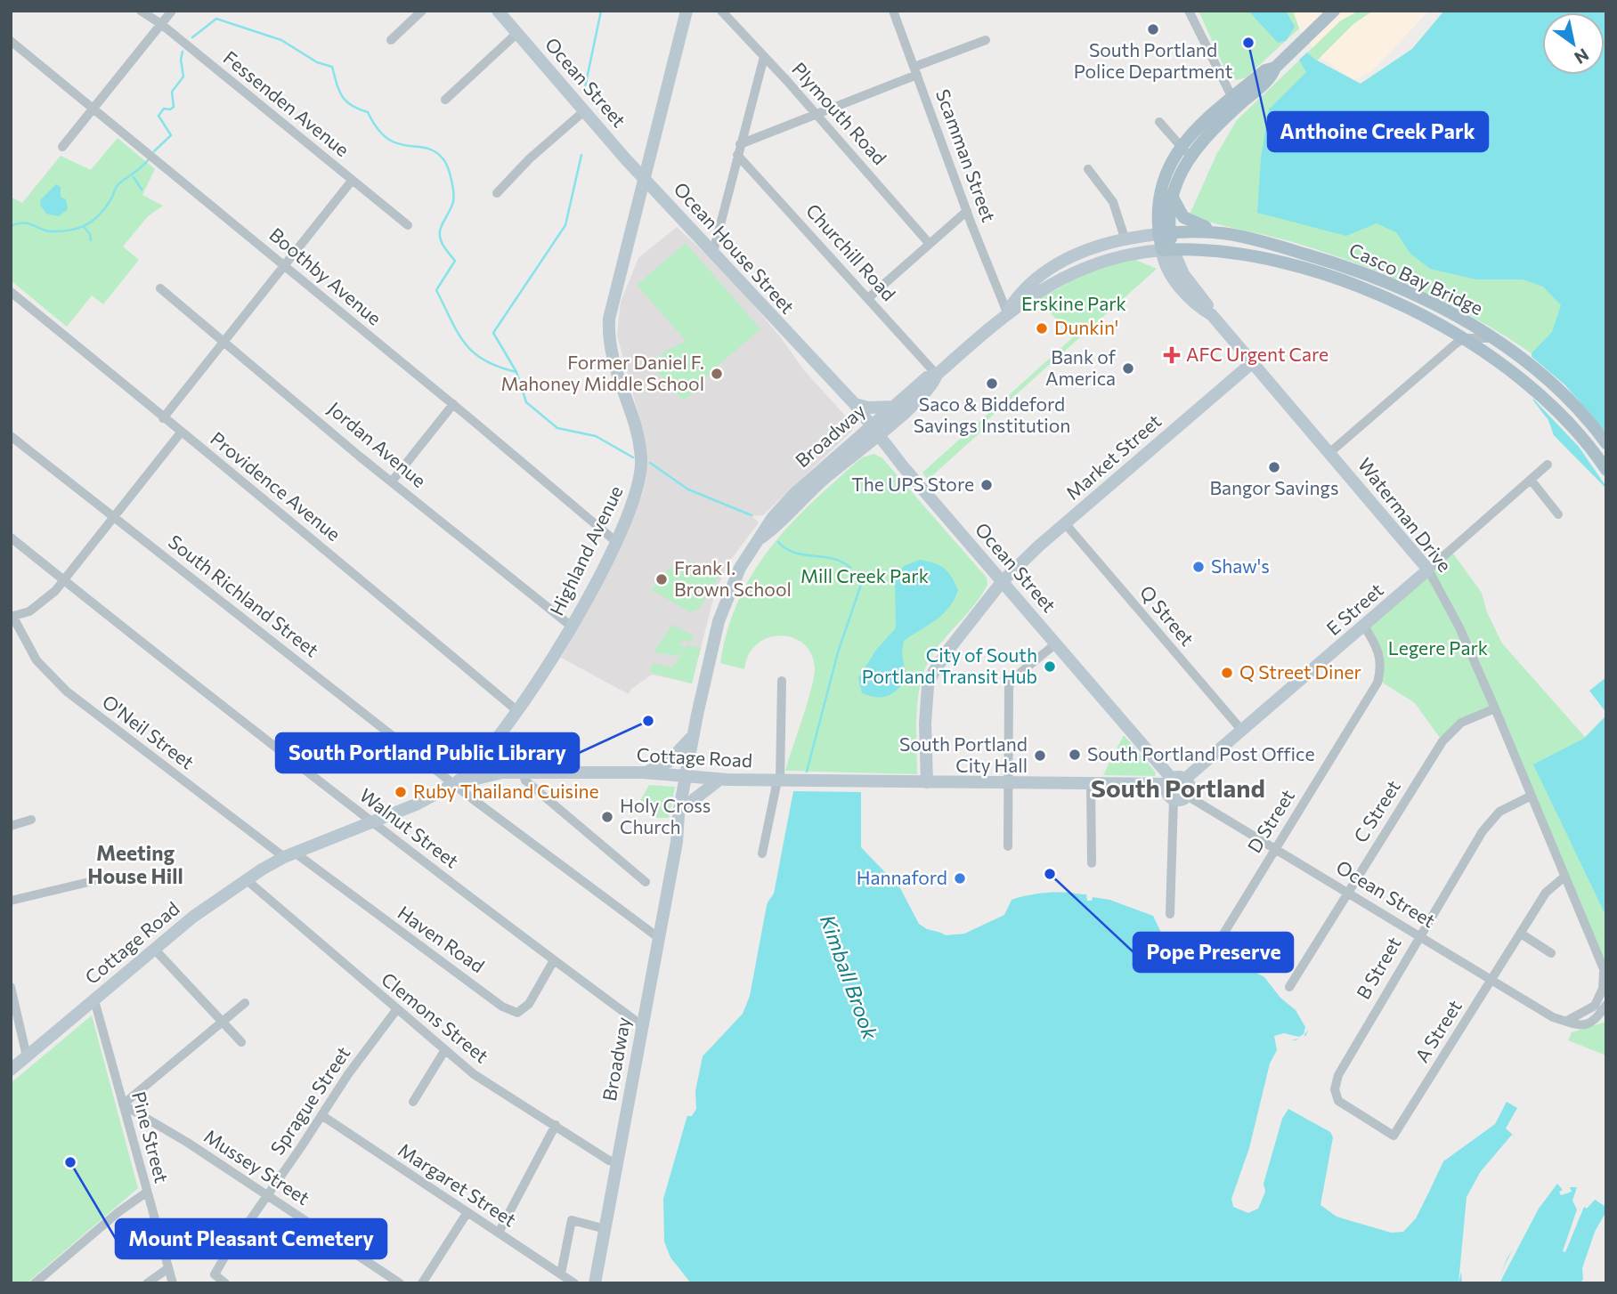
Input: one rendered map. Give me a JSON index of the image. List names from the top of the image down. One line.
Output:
{"streets":{"main road":["Casco Bay Bridge","Waterman Drive"],"street":["Ocean Street","Fessenden Avenue","Plymouth Road","Scamman Street","Ocean House Street","Churchill Road","Boothby Avenue","Broadway","Jordan Avenue","Market Street","Providence Avenue","Highland Avenue","South Richland Street","E Street","Q Street","O'Neil Street","Cottage Road","C Street","D Street","Walnut Street","Haven Road","B Street","Clemons Street","A Street","Sprague Street","Pine Street","Mussey Street","Margaret Street"]},"crossings":[["Ocean Street","Ocean House Street"],["Ocean Street","Broadway"],["Ocean Street","Market Street"],["Ocean Street","Highland Avenue"],["Ocean Street","E Street"],["Ocean Street","Cottage Road"],["Ocean Street","C Street"],["Ocean Street","D Street"],["Ocean Street","B Street"],["Ocean Street","A Street"],["Scamman Street","Broadway"],["Ocean House Street","Broadway"],["Ocean House Street","Highland Avenue"],["Churchill Road","Broadway"],["Boothby Avenue","Highland Avenue"],["Casco Bay Bridge","Broadway"],["Casco Bay Bridge","Waterman Drive"],["Broadway","Waterman Drive"],["Broadway","South Richland Street"],["Broadway","Cottage Road"],["Broadway","Walnut Street"],["Broadway","Clemons Street"],["Jordan Avenue","Highland Avenue"],["Market Street","Waterman Drive"],["Market Street","Q Street"],["Market Street","Cottage Road"],["Providence Avenue","Highland Avenue"],["Waterman Drive","E Street"],["Waterman Drive","C Street"],["Waterman Drive","B Street"],["Waterman Drive","A Street"],["Highland Avenue","South Richland Street"],["Highland Avenue","Cottage Road"],["South Richland Street","Cottage Road"],["E Street","Q Street"],["E Street","Cottage Road"],["E Street","D Street"],["O'Neil Street","Cottage Road"],["O'Neil Street","Haven Road"],["Cottage Road","Walnut Street"],["Cottage Road","Haven Road"],["Cottage Road","Clemons Street"],["Cottage Road","Pine Street"],["Walnut Street","Haven Road"],["B Street","A Street"],["Clemons Street","Sprague Street"],["Sprague Street","Mussey Street"],["Sprague Street","Margaret Street"],["Pine Street","Mussey Street"]],"districts":["South Portland","Meeting House Hill"],"water":["Kimball Brook"],"parks":["Erskine Park","Mill Creek Park","Legere Park"],"places":{"other":["South Portland Police Department","Anthoine Creek Park","Dunkin'","Bank of America","Former Daniel F. Mahoney Middle School","Saco & Biddeford Savings Institution","Bangor Savings","The UPS Store","Shaw's","Frank I. Brown School","City of South Portland Transit Hub","Q Street Diner","South Portland Public Library","South Portland Post Office","South Portland City Hall","Ruby Thailand Cuisine","Holy Cross Church","Pope Preserve","Hannaford","Mount Pleasant Cemetery"],"health":["AFC Urgent Care"]},"north":"bottom right"}
